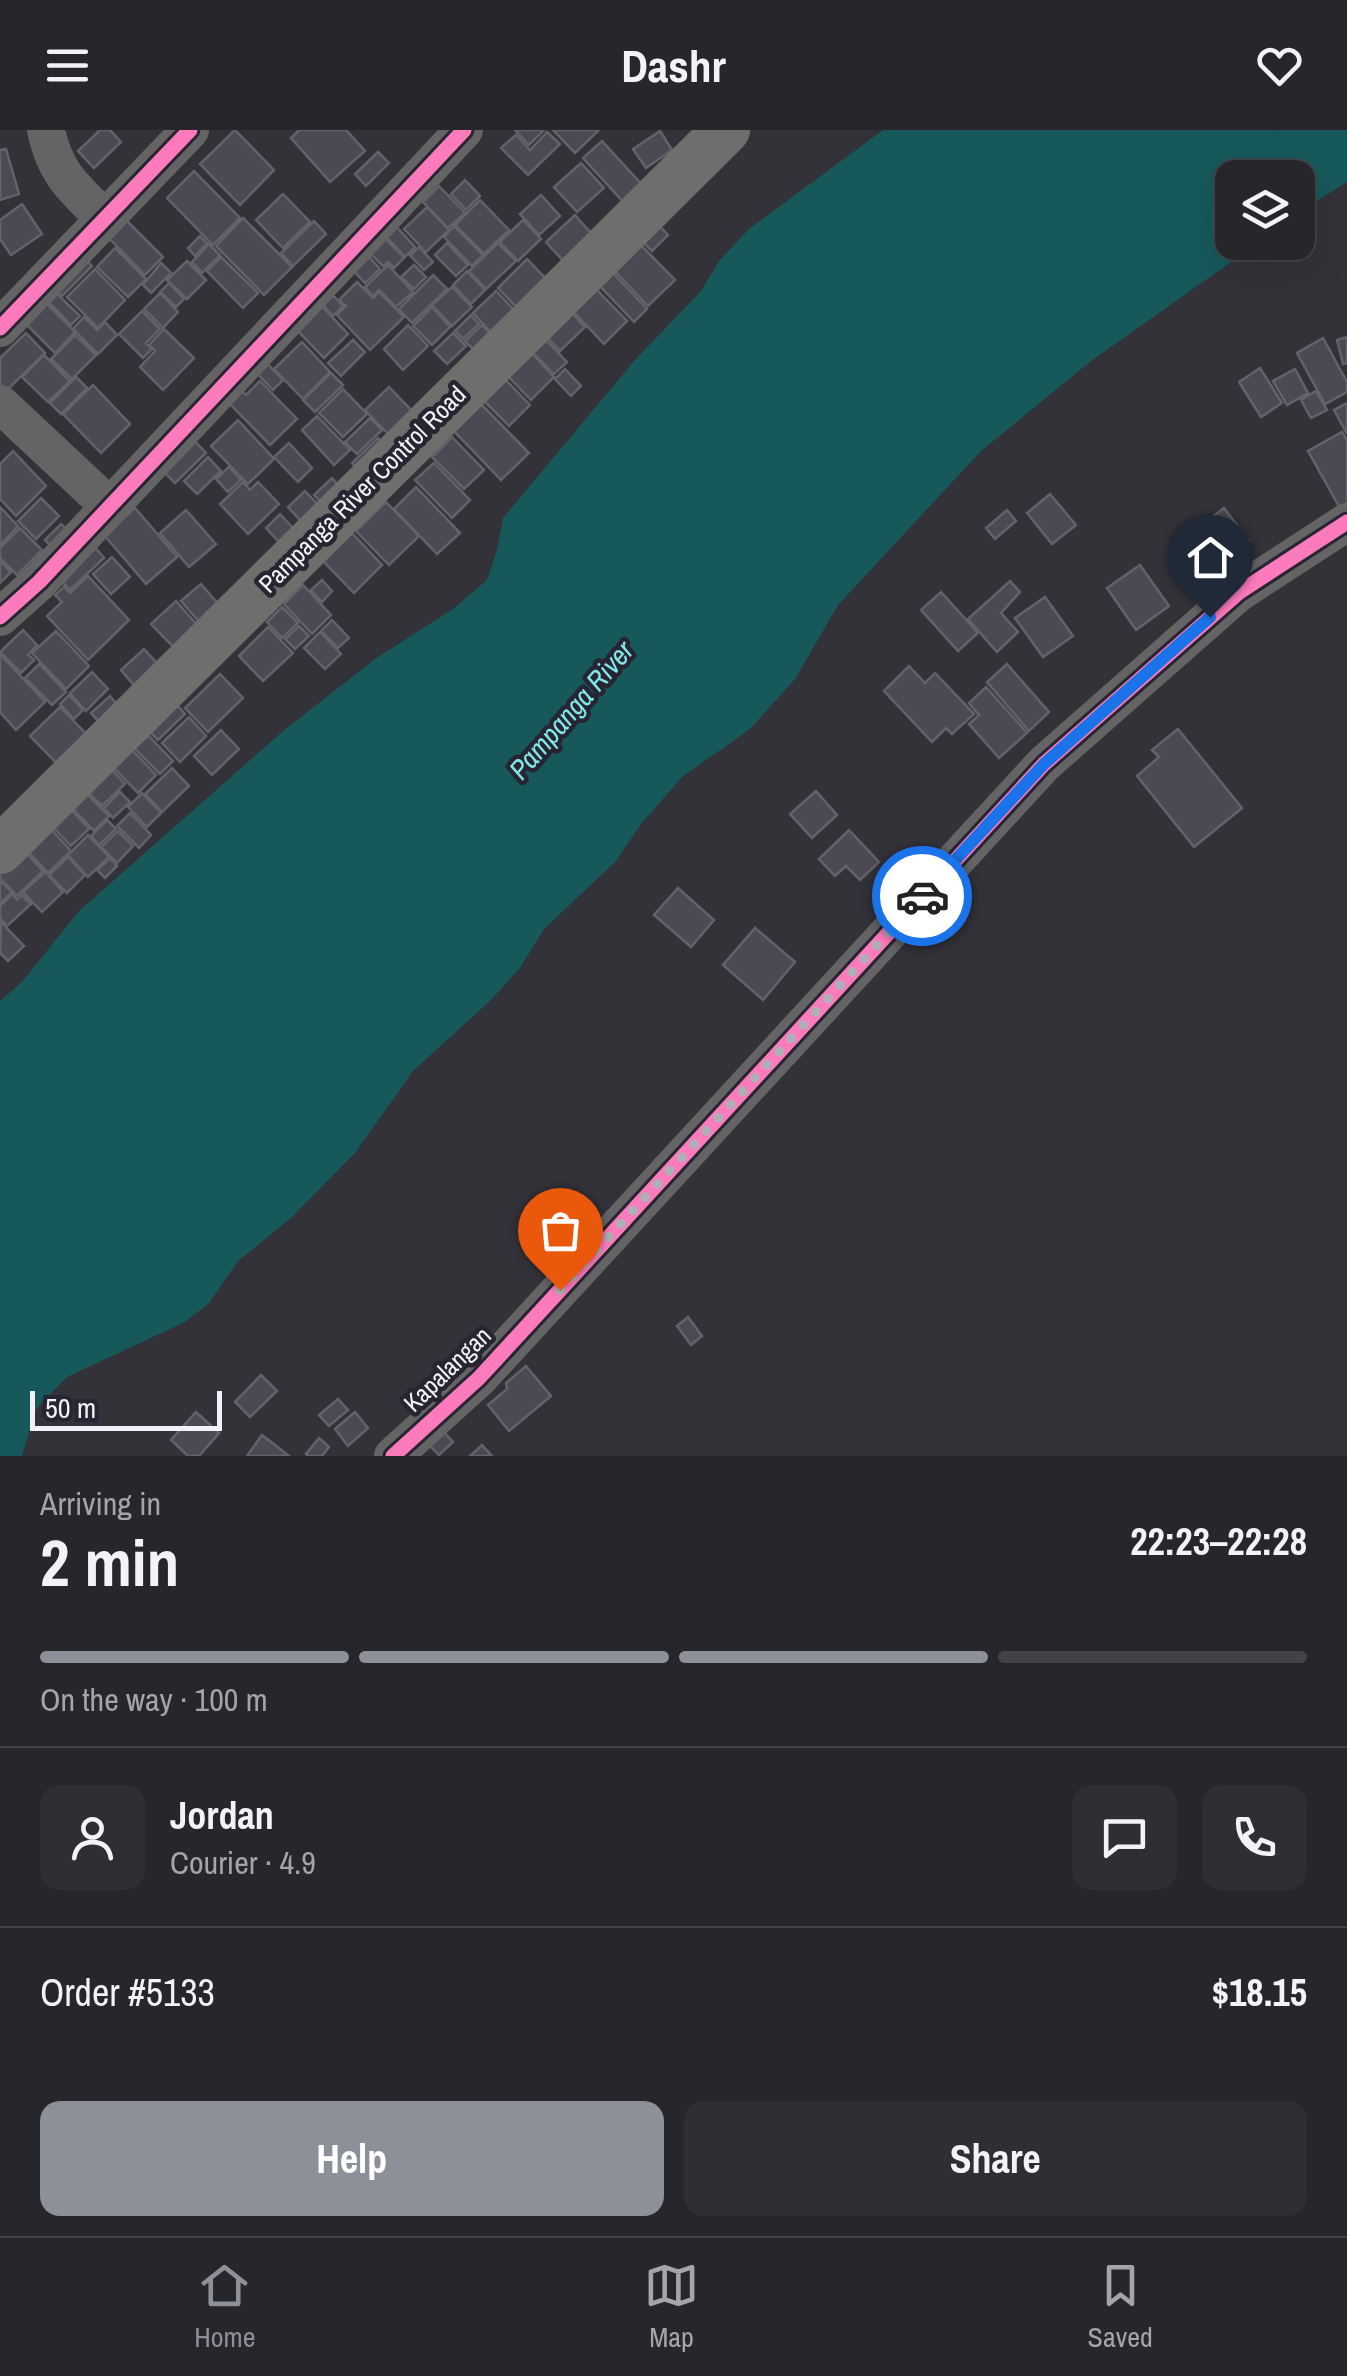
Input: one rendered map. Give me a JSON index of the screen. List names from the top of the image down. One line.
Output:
{"streets":{"main road":["Pampanga River Control Road"],"street":["Kapalangan"]},"water":["Pampanga River"],"scale_bar":"50 m","page":{"header":"Dashr","scale":"50 m","heading":["2 min","Arriving in","22:23–22:28"],"panel":["Jordan","Courier · 4.9","Order #5133","$18.15"],"bar":"On the way · 100 m","buttons":["Help","Share"],"tabs":["Home","Map","Saved"]}}
